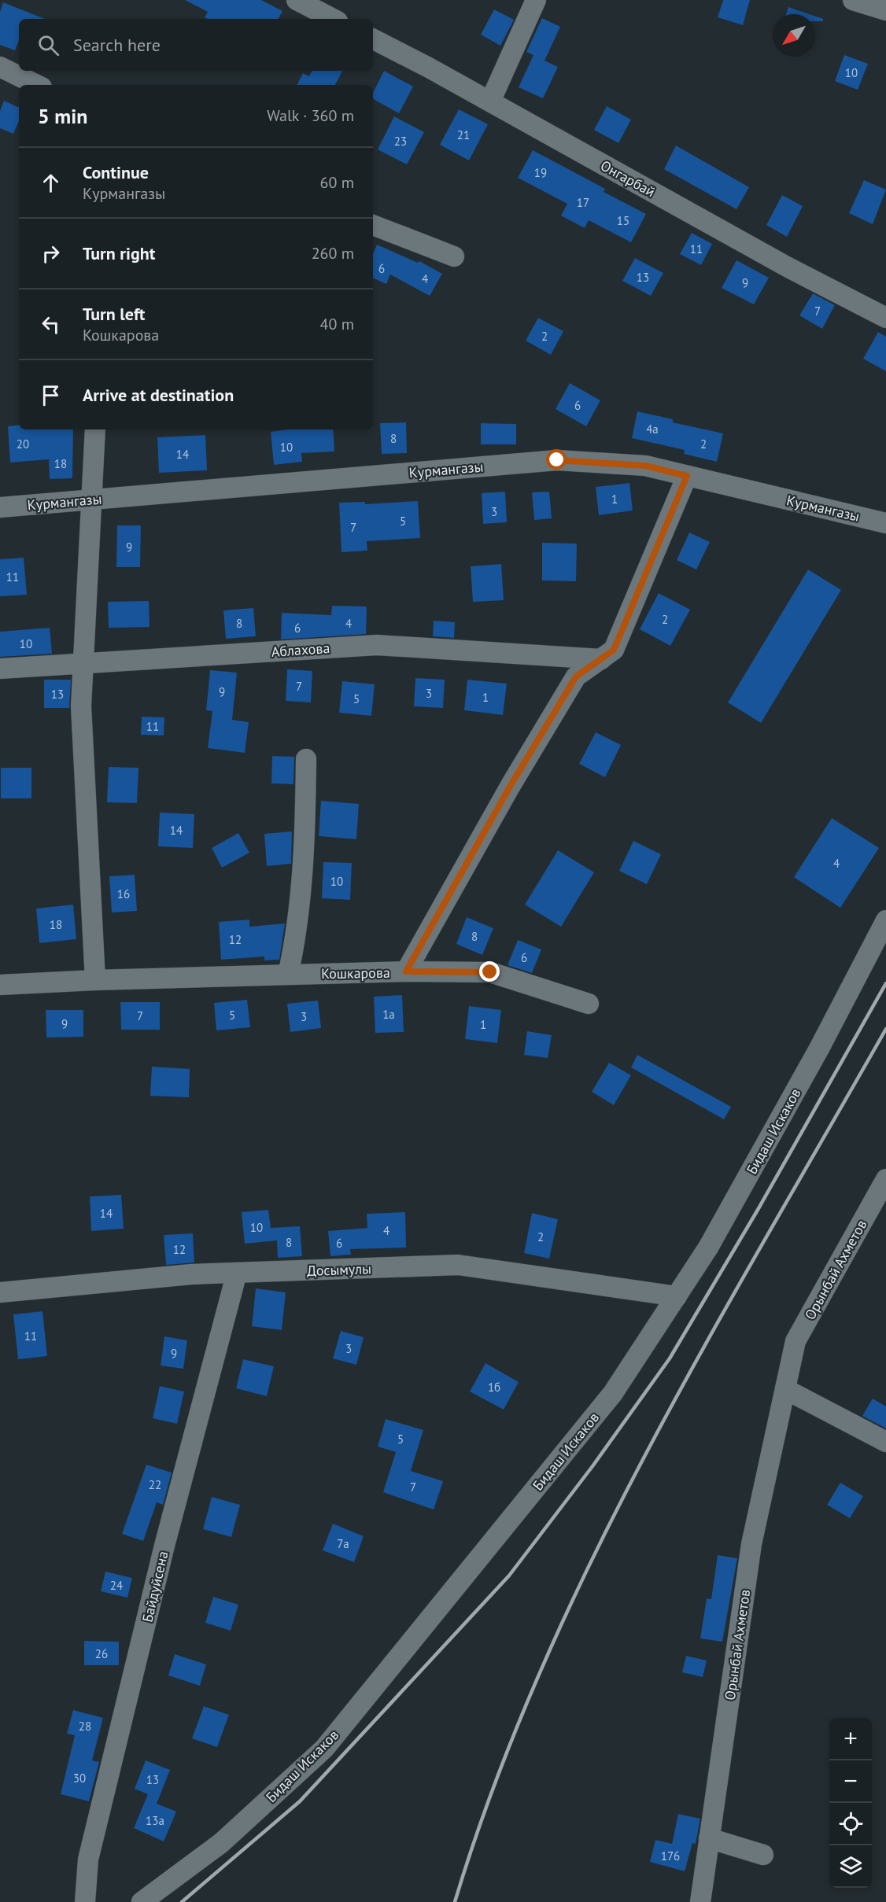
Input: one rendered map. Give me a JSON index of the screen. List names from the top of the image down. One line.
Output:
{"streets":{"street":["Онгарбай","Курмангазы","Аблахова","Кошкарова","Бидаш Искаков","Досымулы","Орынбай Ахметов","Байдуйсена"]},"crossings":[["Бидаш Искаков","Досымулы"],["Досымулы","Байдуйсена"]],"house_numbers":["10","21","23","19","17","15","11","6","13","4","9","7","2","6","4а","8","20","2","10","14","18","1","3","5","7","9","11","2","8","4","6","10","7","9","3","13","1","5","11","14","4","10","16","18","8","12","6","1а","5","7","3","9","1","14","10","4","2","8","6","12","11","3","9","1б","5","22","7","7а","24","26","28","30","13","13а","176"],"north":"bottom left","page":{"search":"Search here","heading":["5 min","Walk · 360 m"],"list":[["Continue","Курмангазы","60 m"],["Turn right","260 m"],["Turn left","Кошкарова","40 m"],"Arrive at destination"],"map_buttons":["+","−"]}}
